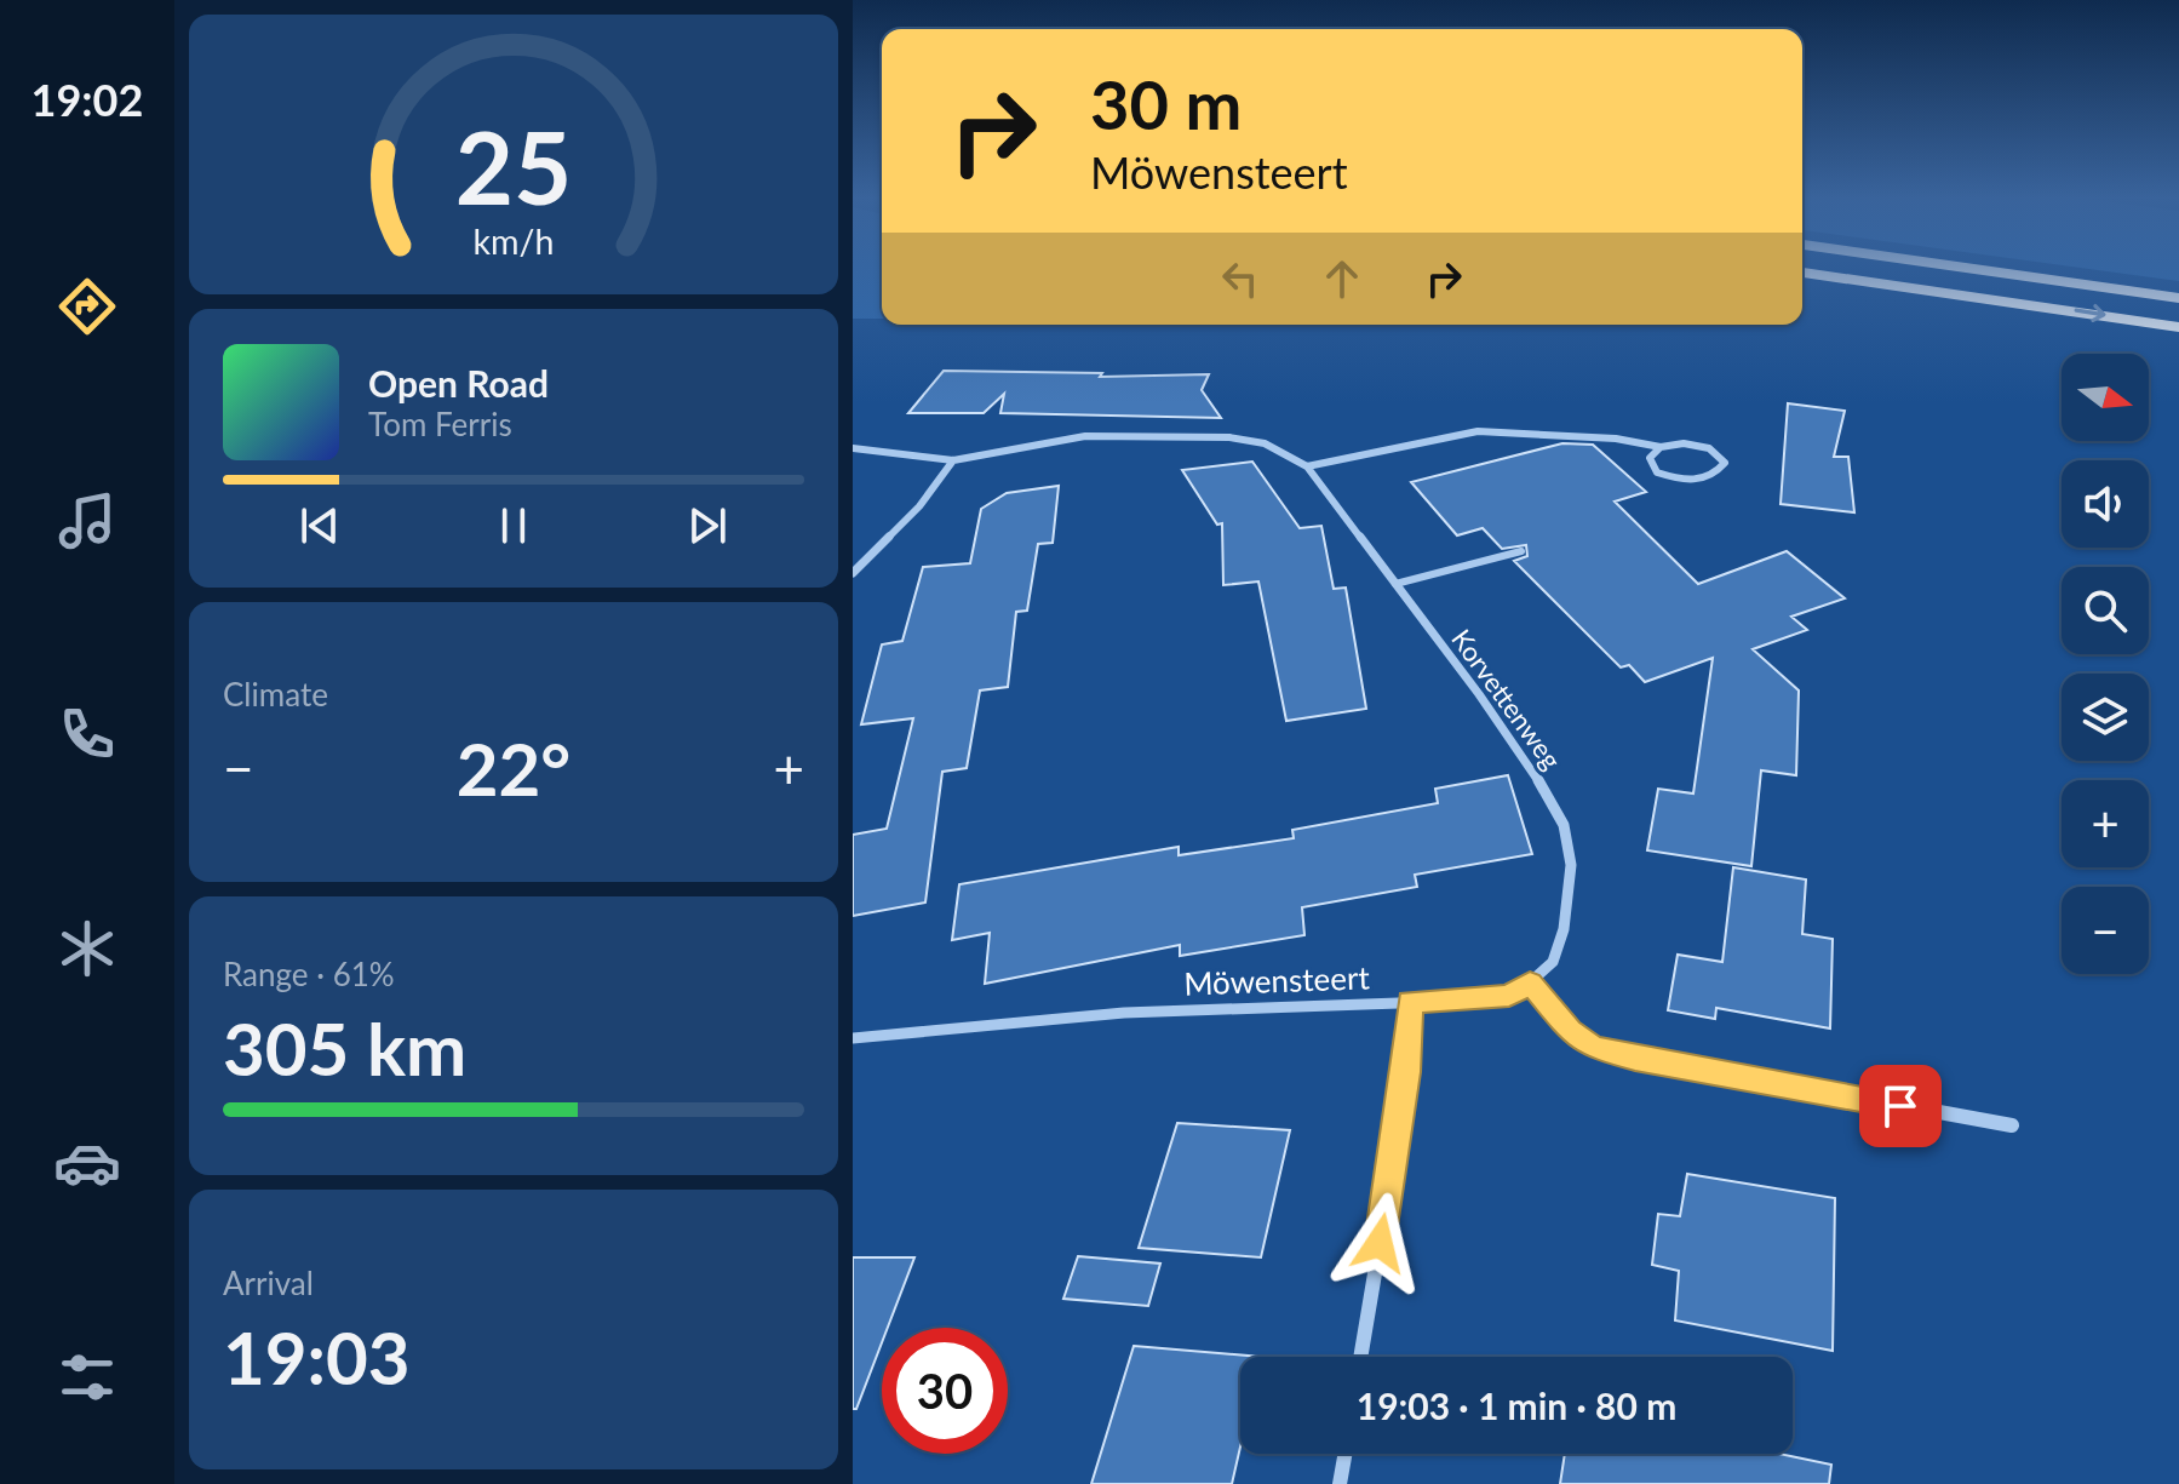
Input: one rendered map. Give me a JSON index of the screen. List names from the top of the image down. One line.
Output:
{"streets":{"street":["Korvettenweg","Möwensteert"]},"crossings":[["Korvettenweg","Möwensteert"]],"north":"right","page":{"tabs":"19:02","turn":["30 m","Möwensteert"],"song":["Open Road","Tom Ferris"],"map_buttons":["+","−"],"tile":["Climate",["Range · 61%","305 km"],["Arrival","19:03"]],"heat":["−","22°","+"],"limit":"30","trip":"19:03 · 1 min · 80 m","gauge":["25","km/h"]}}
